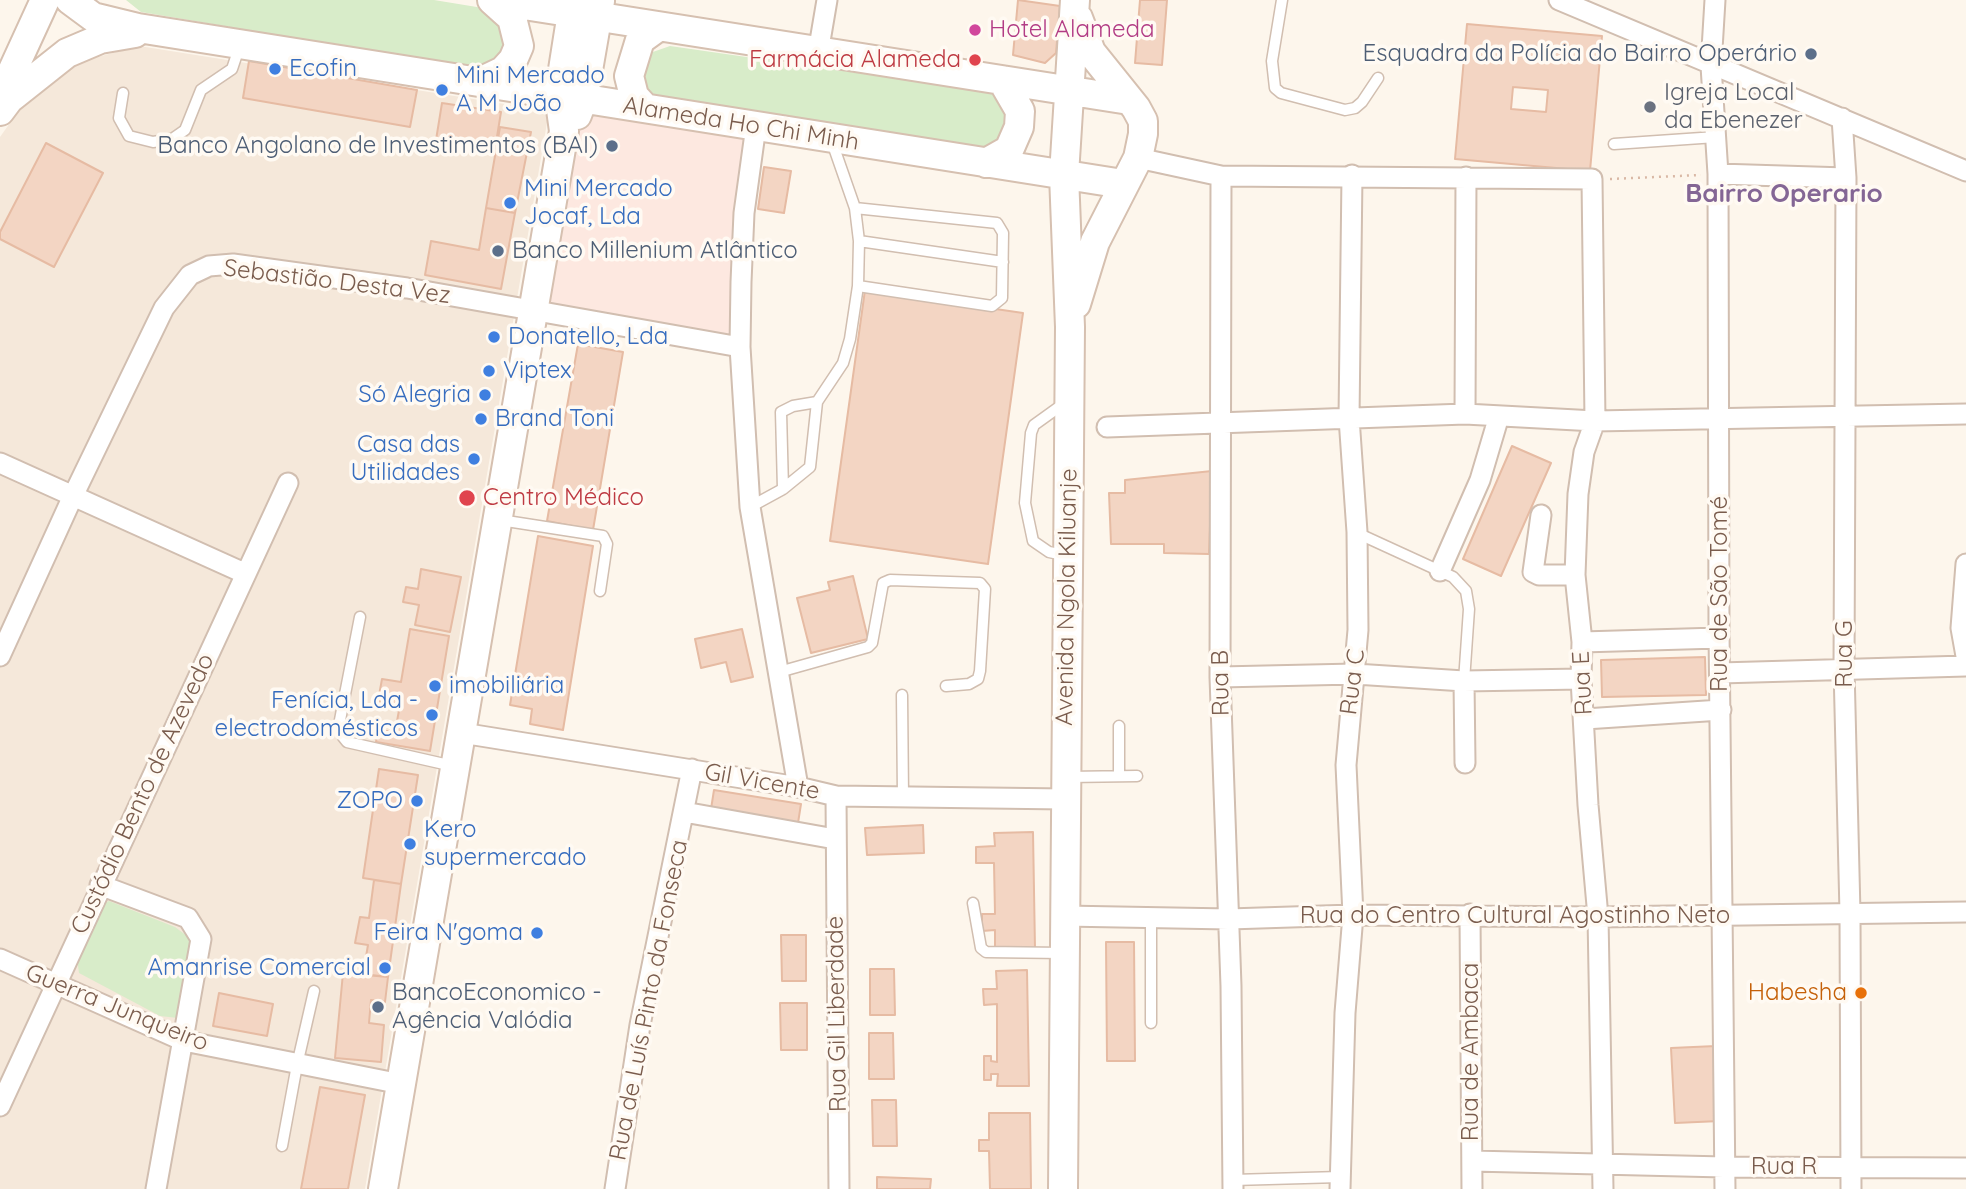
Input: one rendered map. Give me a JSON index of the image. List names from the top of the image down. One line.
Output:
{"streets":{"main road":["Alameda Ho Chi Minh","Avenida Ngola Kiluanje"],"street":["Sebastião Desta Vez","Rua de São Tomé","Rua G","Rua C","Rua B","Rua E","Gil Vicente","Custódio Bento de Azevedo","Rua do Centro Cultural Agostinho Neto","Rua de Luís Pinto da Fonseca","Guerra Junqueiro","Rua Gil Liberdade","Rua de Ambaca","Rua R"]},"crossings":[["Alameda Ho Chi Minh","Avenida Ngola Kiluanje"],["Rua de São Tomé","Rua do Centro Cultural Agostinho Neto"],["Rua de São Tomé","Rua R"],["Avenida Ngola Kiluanje","Gil Vicente"],["Avenida Ngola Kiluanje","Rua do Centro Cultural Agostinho Neto"],["Rua G","Rua do Centro Cultural Agostinho Neto"],["Rua G","Rua R"],["Rua C","Rua do Centro Cultural Agostinho Neto"],["Rua B","Rua do Centro Cultural Agostinho Neto"],["Rua E","Rua do Centro Cultural Agostinho Neto"],["Rua E","Rua R"],["Gil Vicente","Rua de Luís Pinto da Fonseca"],["Gil Vicente","Rua Gil Liberdade"],["Custódio Bento de Azevedo","Guerra Junqueiro"],["Rua do Centro Cultural Agostinho Neto","Rua de Ambaca"],["Rua de Luís Pinto da Fonseca","Rua Gil Liberdade"],["Rua de Ambaca","Rua R"]],"districts":["Bairro Operario"],"places":["Hotel Alameda","Esquadra da Polícia do Bairro Operário","Farmácia Alameda","Ecofin","Mini Mercado A M João","Igreja Local da Ebenezer","Banco Angolano de Investimentos (BAI)","Mini Mercado Jocaf, Lda","Banco Millenium Atlântico","Donatello, Lda","Viptex","Só Alegria","Brand Toni","Casa das Utilidades","Centro Médico","imobiliária","Fenícia, Lda - electrodomésticos","ZOPO","Kero supermercado","Feira N'goma","Amanrise Comercial","Habesha","BancoEconomico - Agência Valódia"]}
